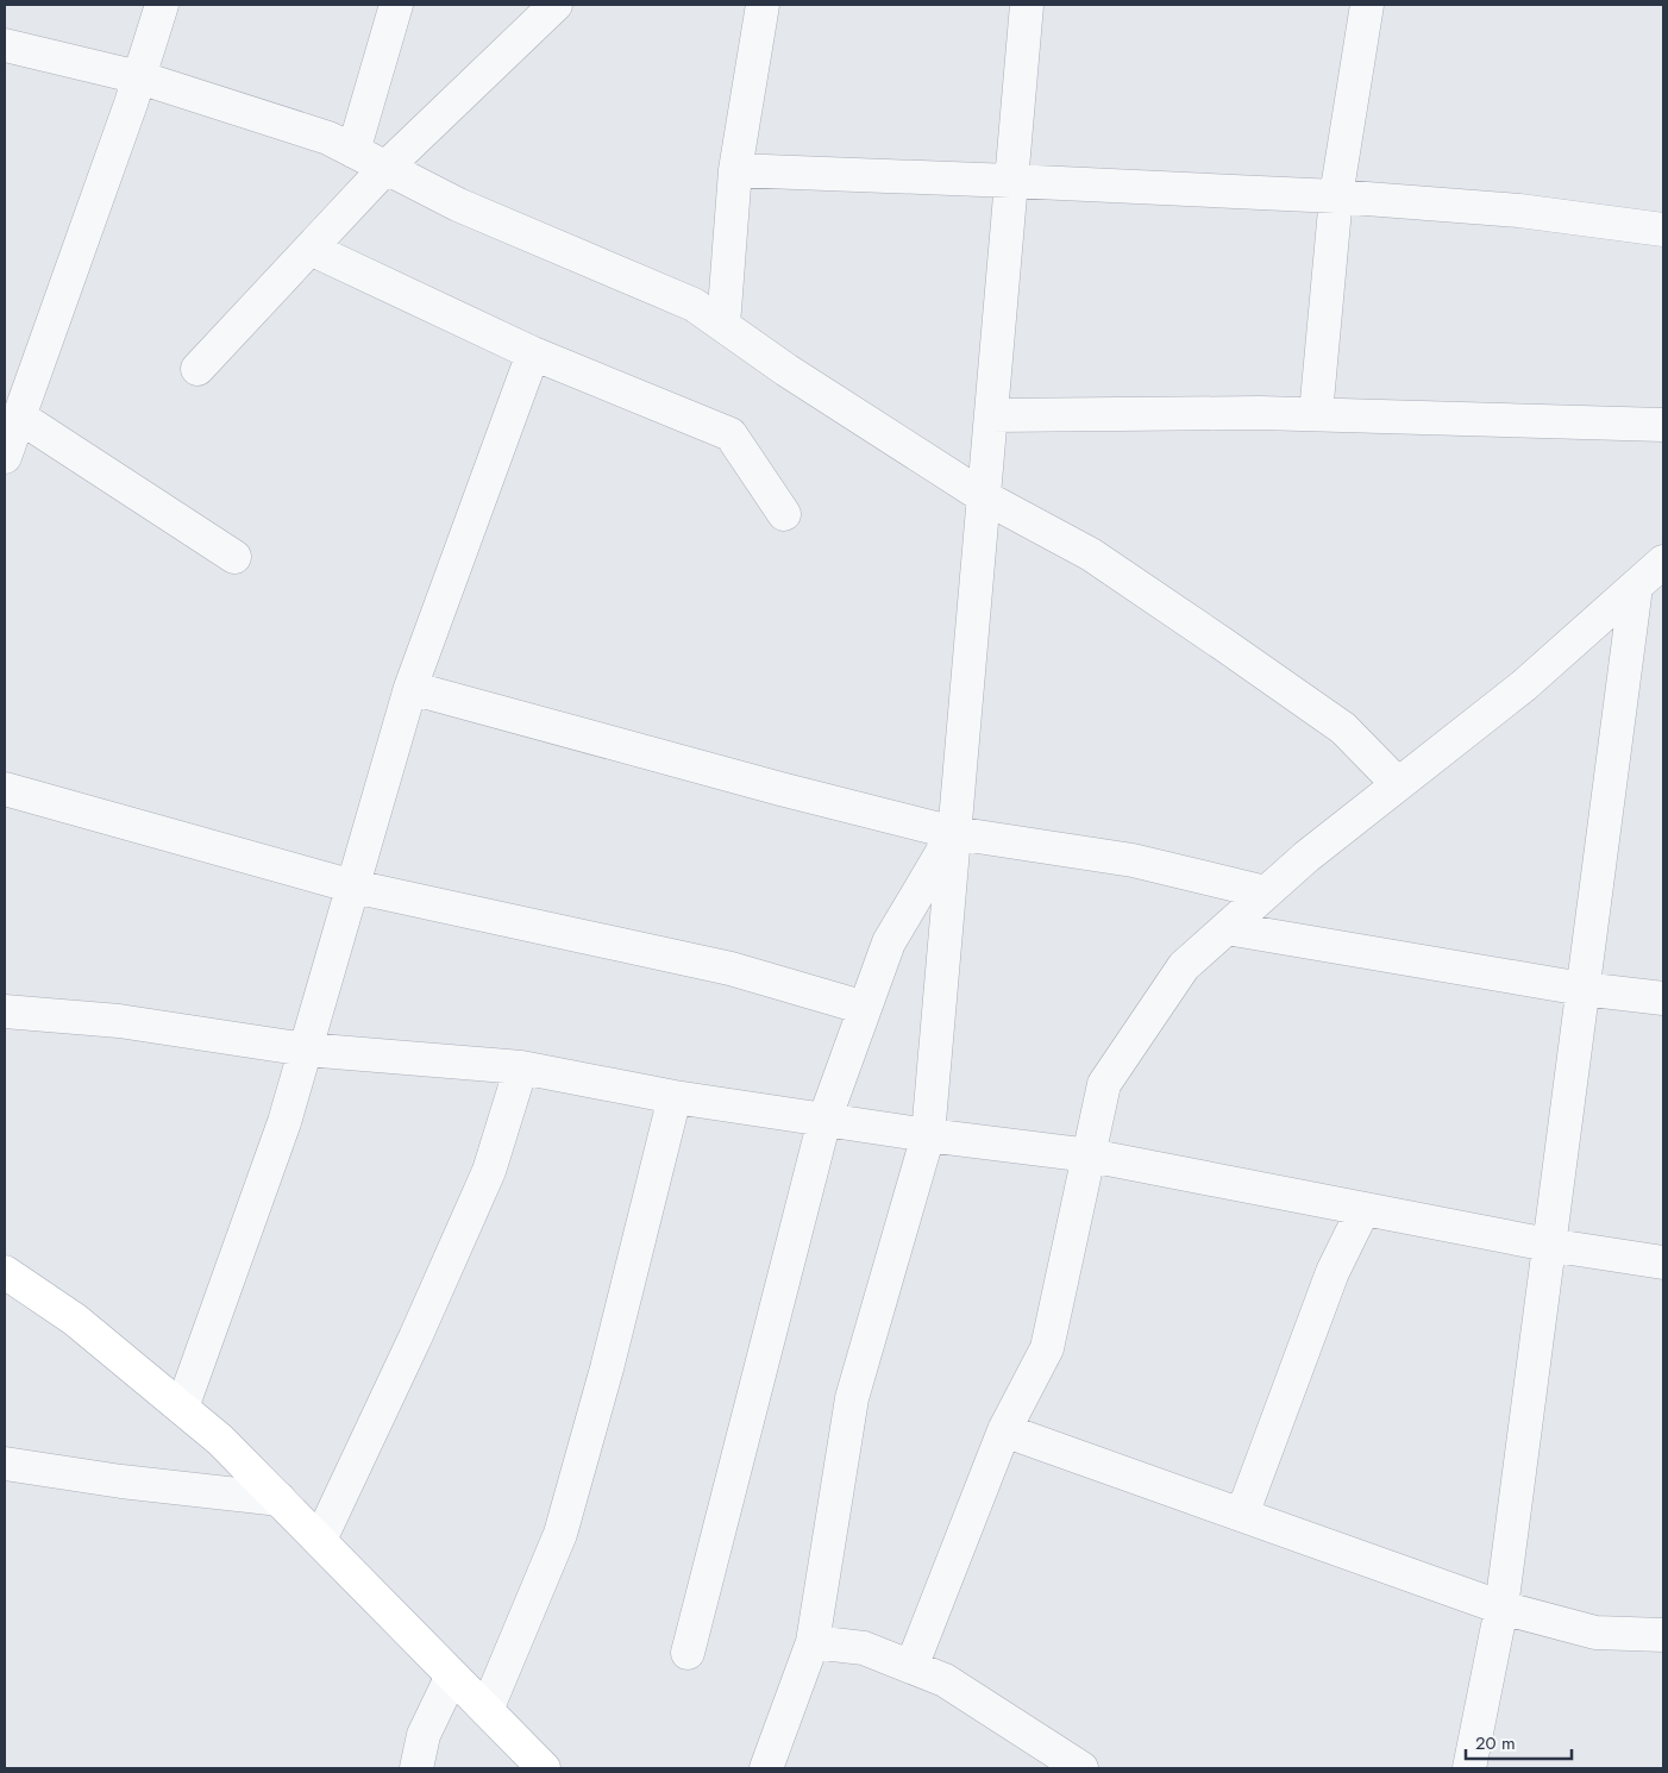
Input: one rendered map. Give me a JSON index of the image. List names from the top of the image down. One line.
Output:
{"scale_bar":"20 m"}
